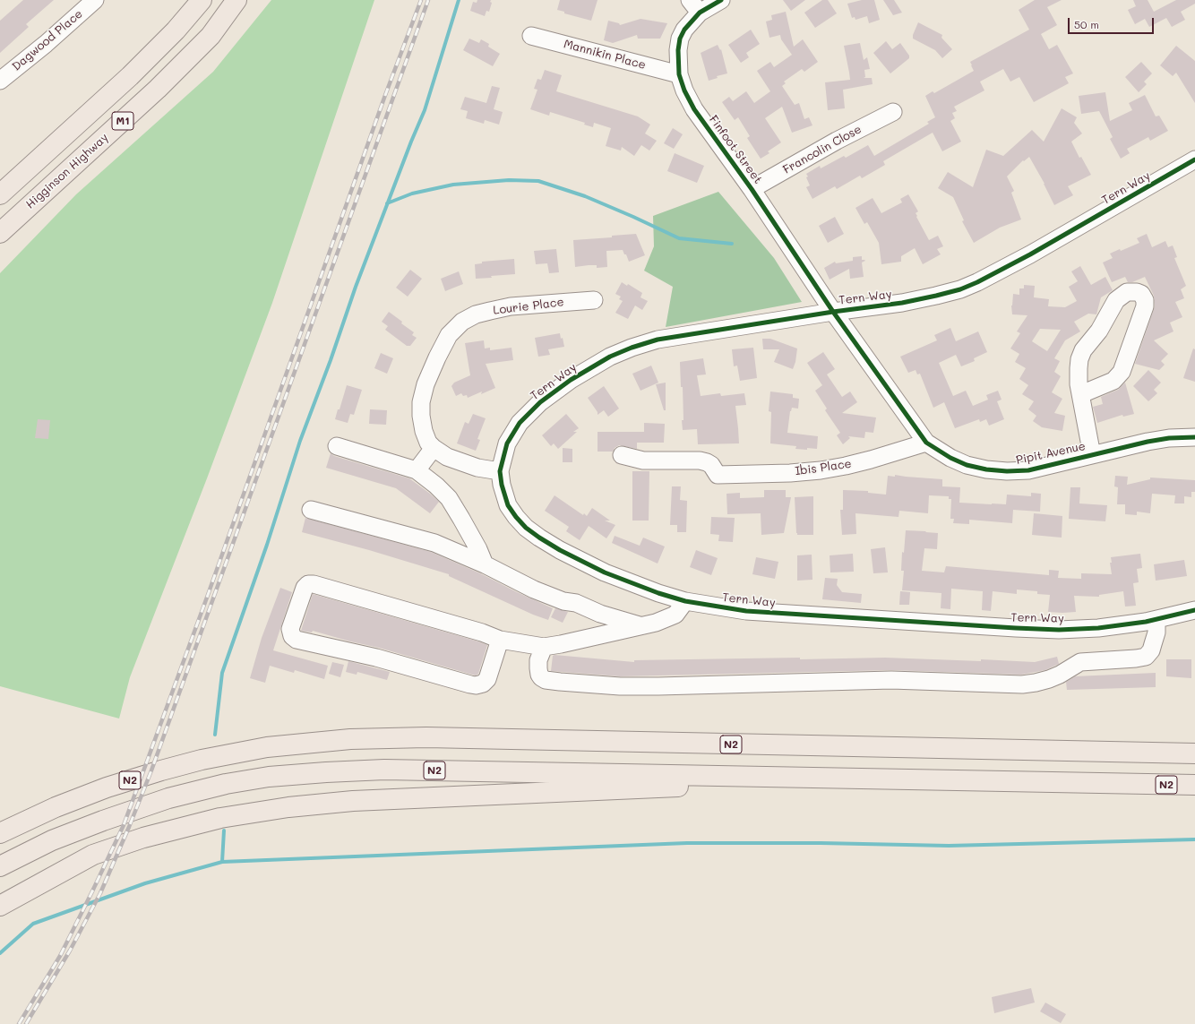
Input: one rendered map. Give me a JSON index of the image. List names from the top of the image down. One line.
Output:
{"streets":{"highway":["M1","Higginson Highway","N2"],"street":["Dagwood Place","Mannikin Place","Finfoot Street","Francolin Close","Tern Way","Lourie Place","Pipit Avenue","Ibis Place"]},"crossings":[["Mannikin Place","Finfoot Street"],["Finfoot Street","Francolin Close"],["Finfoot Street","Tern Way"],["Finfoot Street","Pipit Avenue"],["Tern Way","Lourie Place"],["Tern Way","Pipit Avenue"],["Pipit Avenue","Ibis Place"]],"scale_bar":"50 m"}
